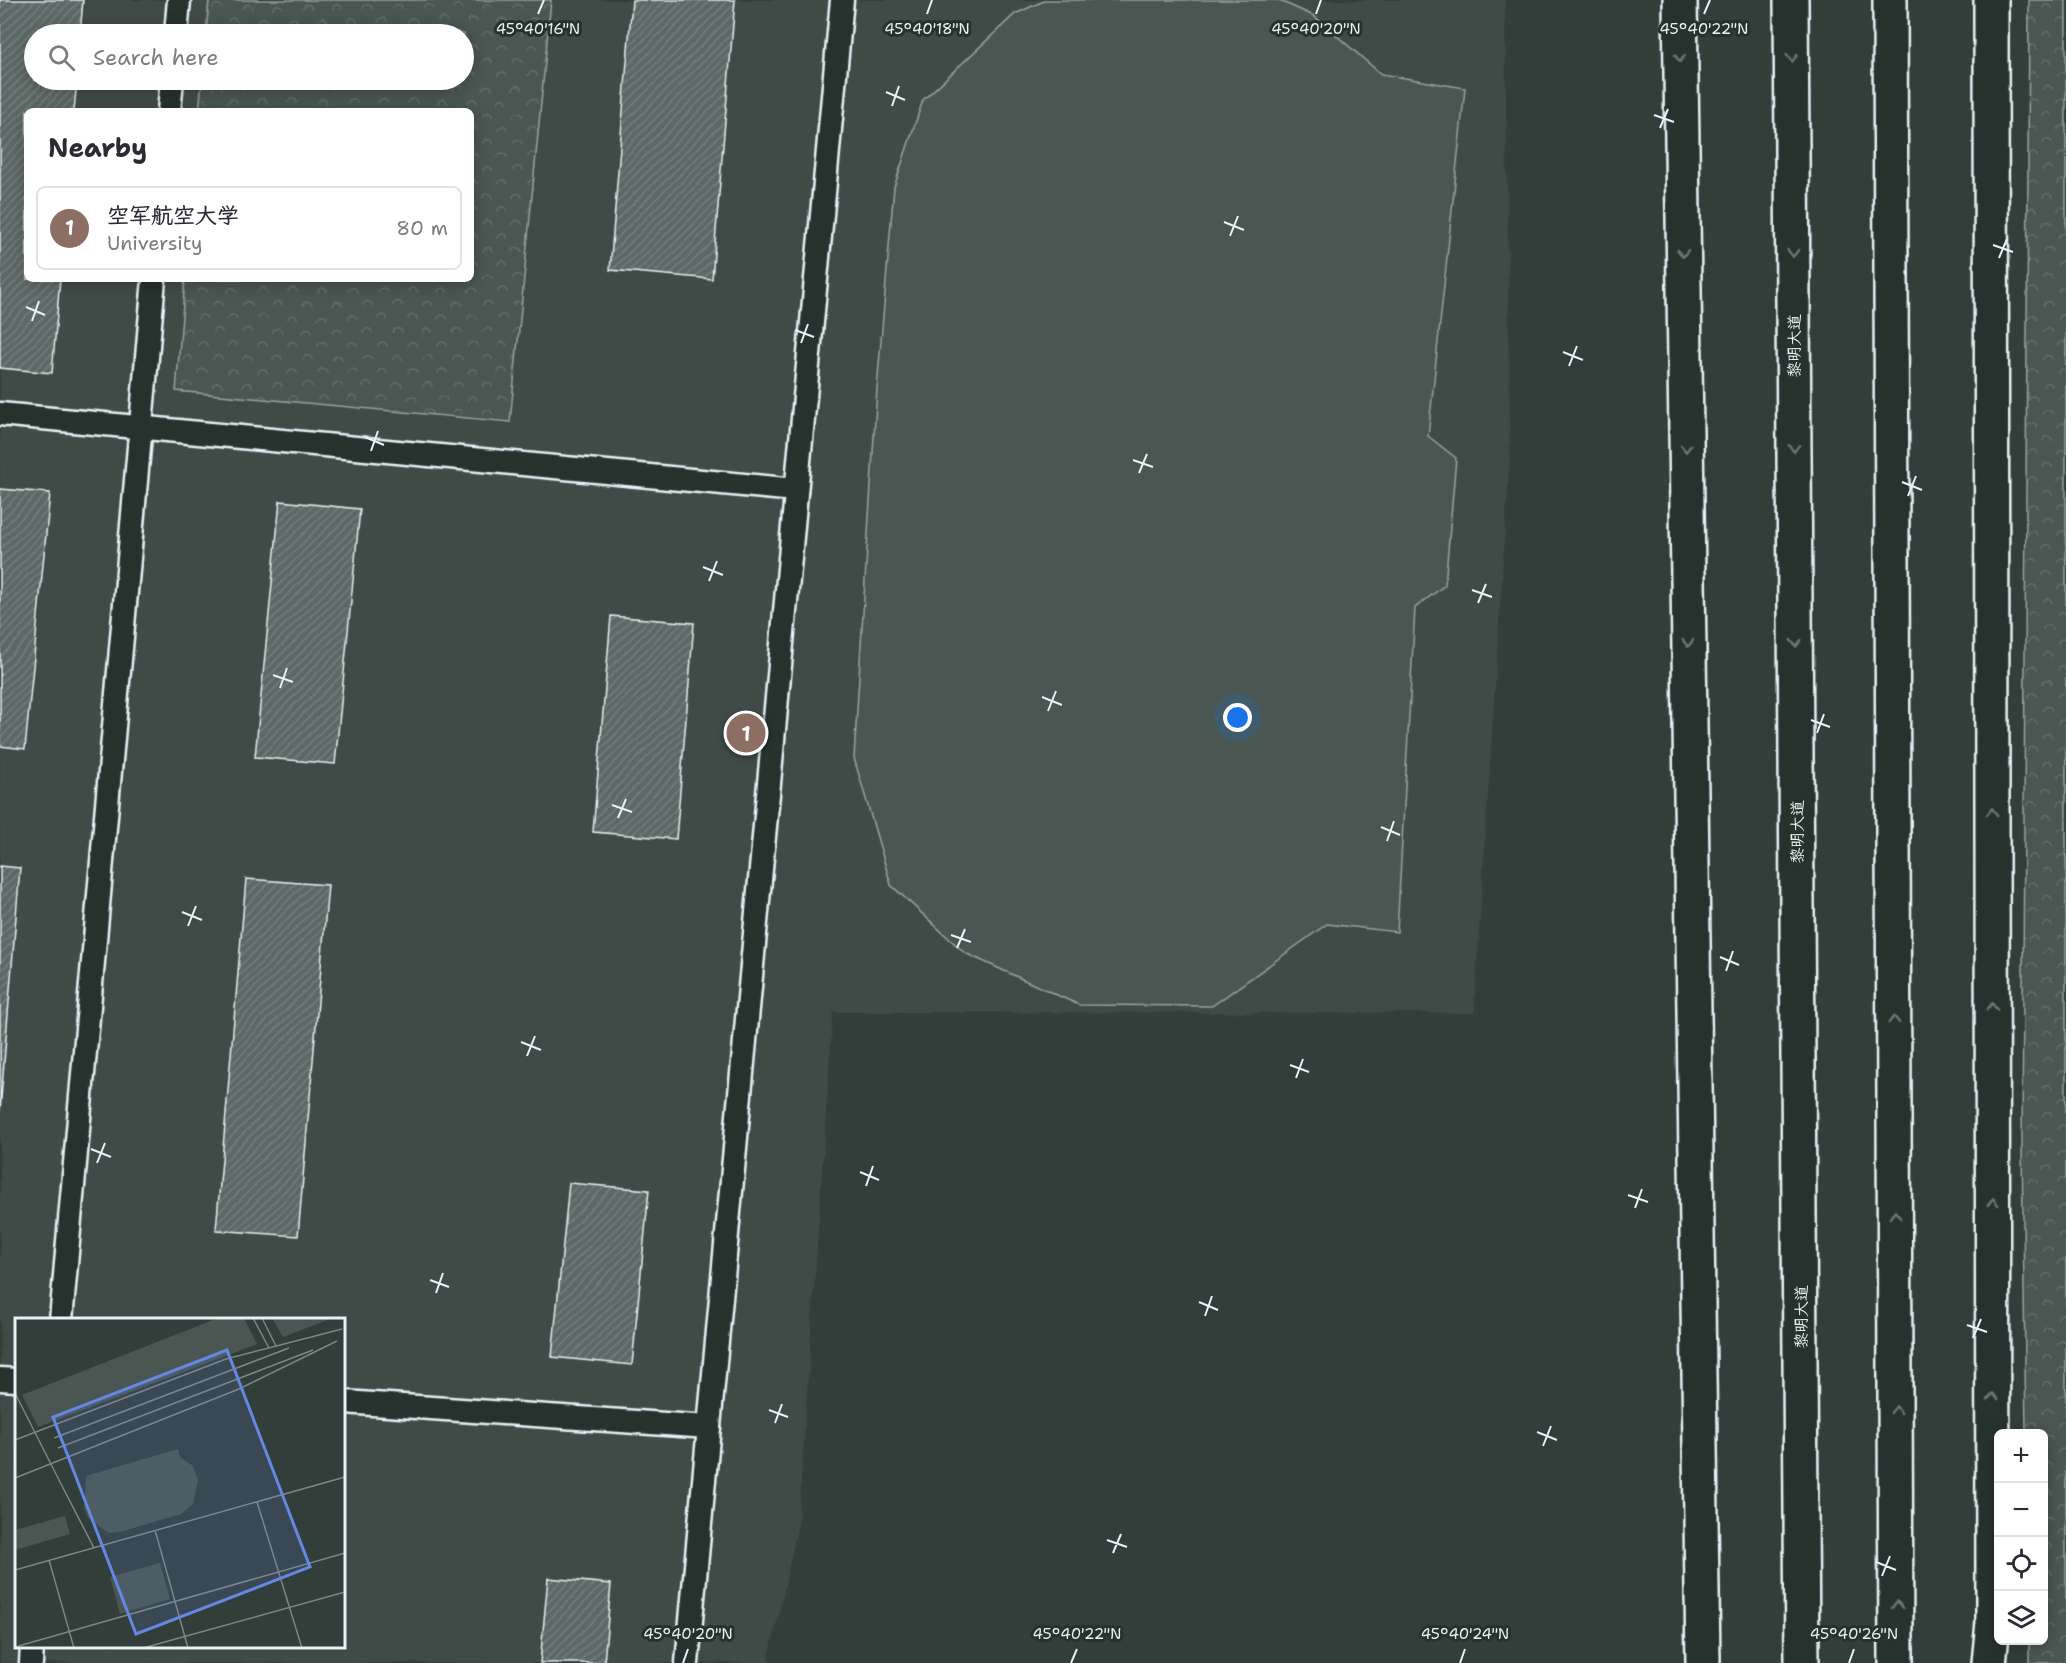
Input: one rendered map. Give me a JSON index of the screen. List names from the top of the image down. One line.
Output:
{"streets":{"highway":["黎明大道"]},"page":{"search":"Search here","heading":"Nearby","list":[{"mark":"1","name":"空军航空大学","note":"University","value":"80 m"}],"pins":"1","map_buttons":["+","−"]},"coordinates":["45°40'16\"N","45°40'18\"N","45°40'20\"N","45°40'22\"N","45°40'24\"N","45°40'26\"N"]}
